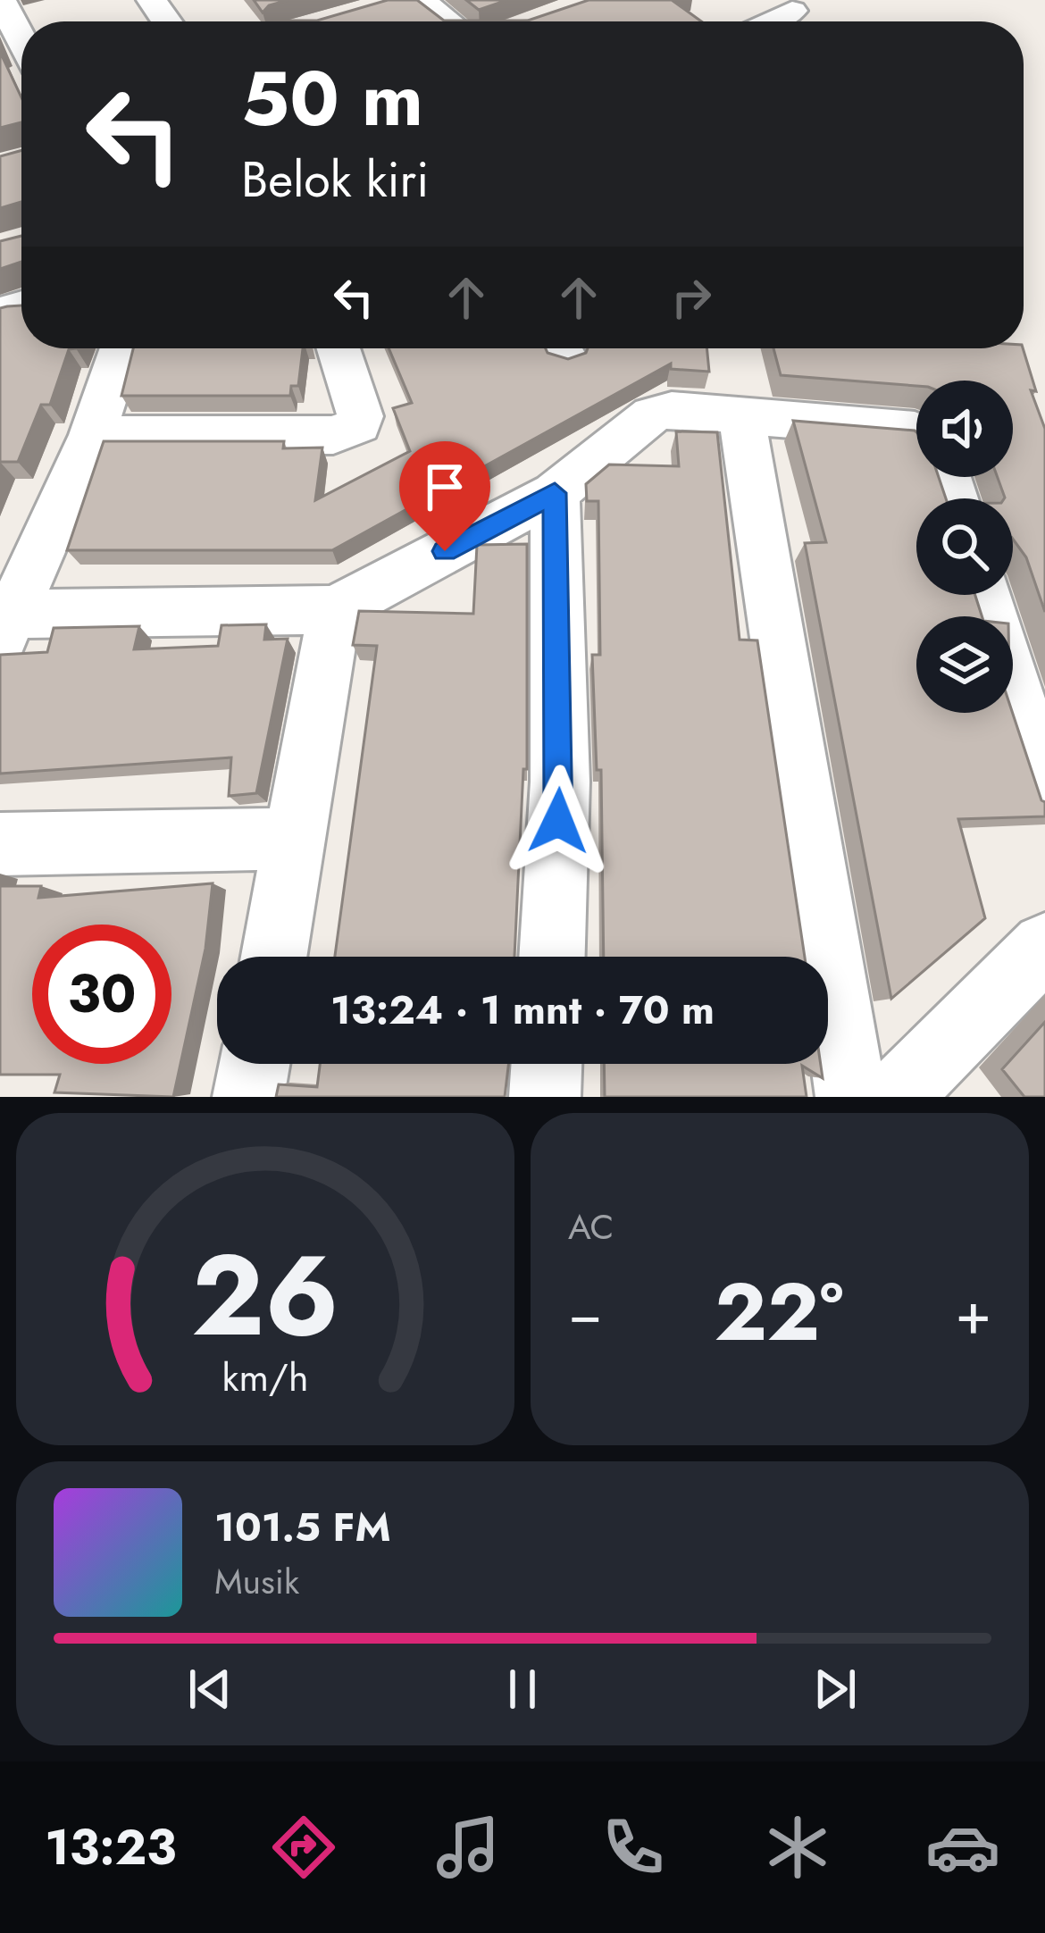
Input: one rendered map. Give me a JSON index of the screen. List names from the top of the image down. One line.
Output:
{"page":{"turn":["50 m","Belok kiri"],"limit":"30","trip":"13:24 · 1 mnt · 70 m","tile":"AC","heat":["−","22°","+"],"song":["101.5 FM","Musik"],"tabs":"13:23","gauge":["26","km/h"]}}
